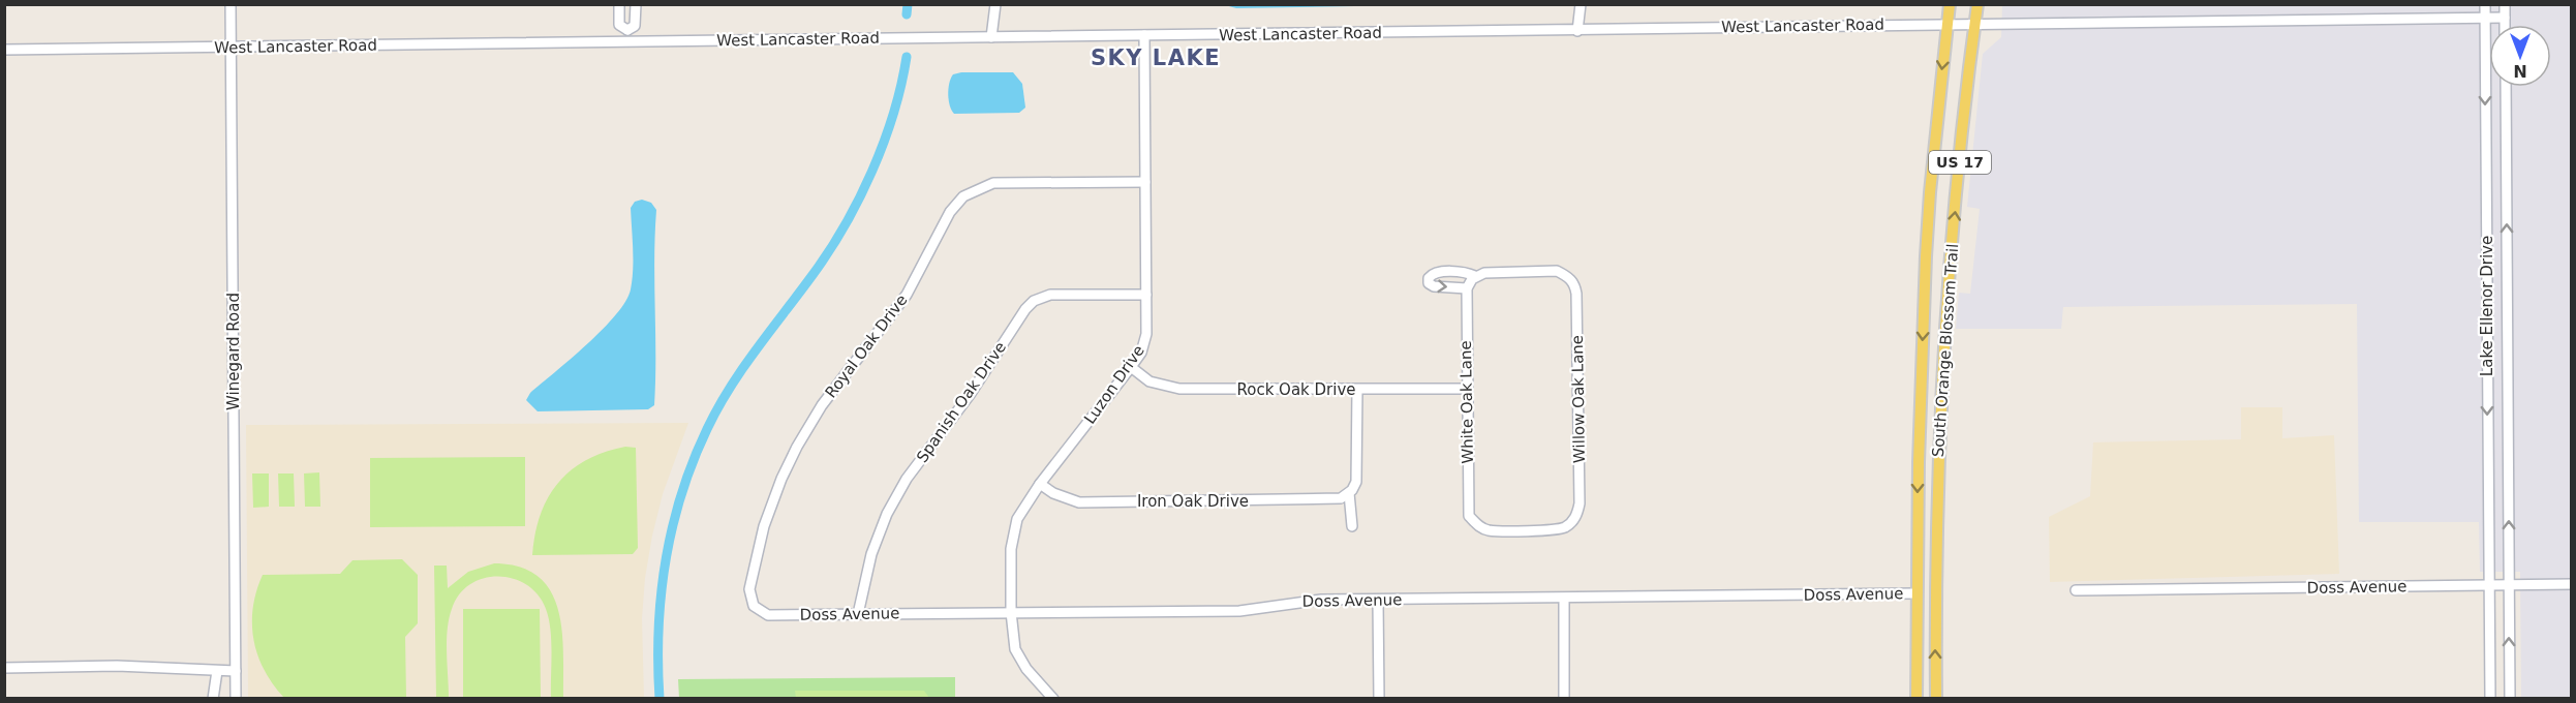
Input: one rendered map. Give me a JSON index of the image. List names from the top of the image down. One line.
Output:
{"streets":{"main road":["US 17","South Orange Blossom Trail"],"street":["West Lancaster Road","Lake Ellenor Drive","Royal Oak Drive","Winegard Road","Luzon Drive","Rock Oak Drive","Willow Oak Lane","Spanish Oak Drive","White Oak Lane","Iron Oak Drive","Doss Avenue"]},"crossings":[["West Lancaster Road","Lake Ellenor Drive"],["West Lancaster Road","South Orange Blossom Trail"],["West Lancaster Road","Winegard Road"],["West Lancaster Road","Luzon Drive"],["Lake Ellenor Drive","Doss Avenue"],["Royal Oak Drive","Luzon Drive"],["Royal Oak Drive","Doss Avenue"],["South Orange Blossom Trail","Doss Avenue"],["Luzon Drive","Rock Oak Drive"],["Luzon Drive","Spanish Oak Drive"],["Luzon Drive","Iron Oak Drive"],["Luzon Drive","Doss Avenue"],["Rock Oak Drive","White Oak Lane"],["Willow Oak Lane","White Oak Lane"],["Spanish Oak Drive","Doss Avenue"]],"districts":["SKY LAKE"],"north":"bottom"}
